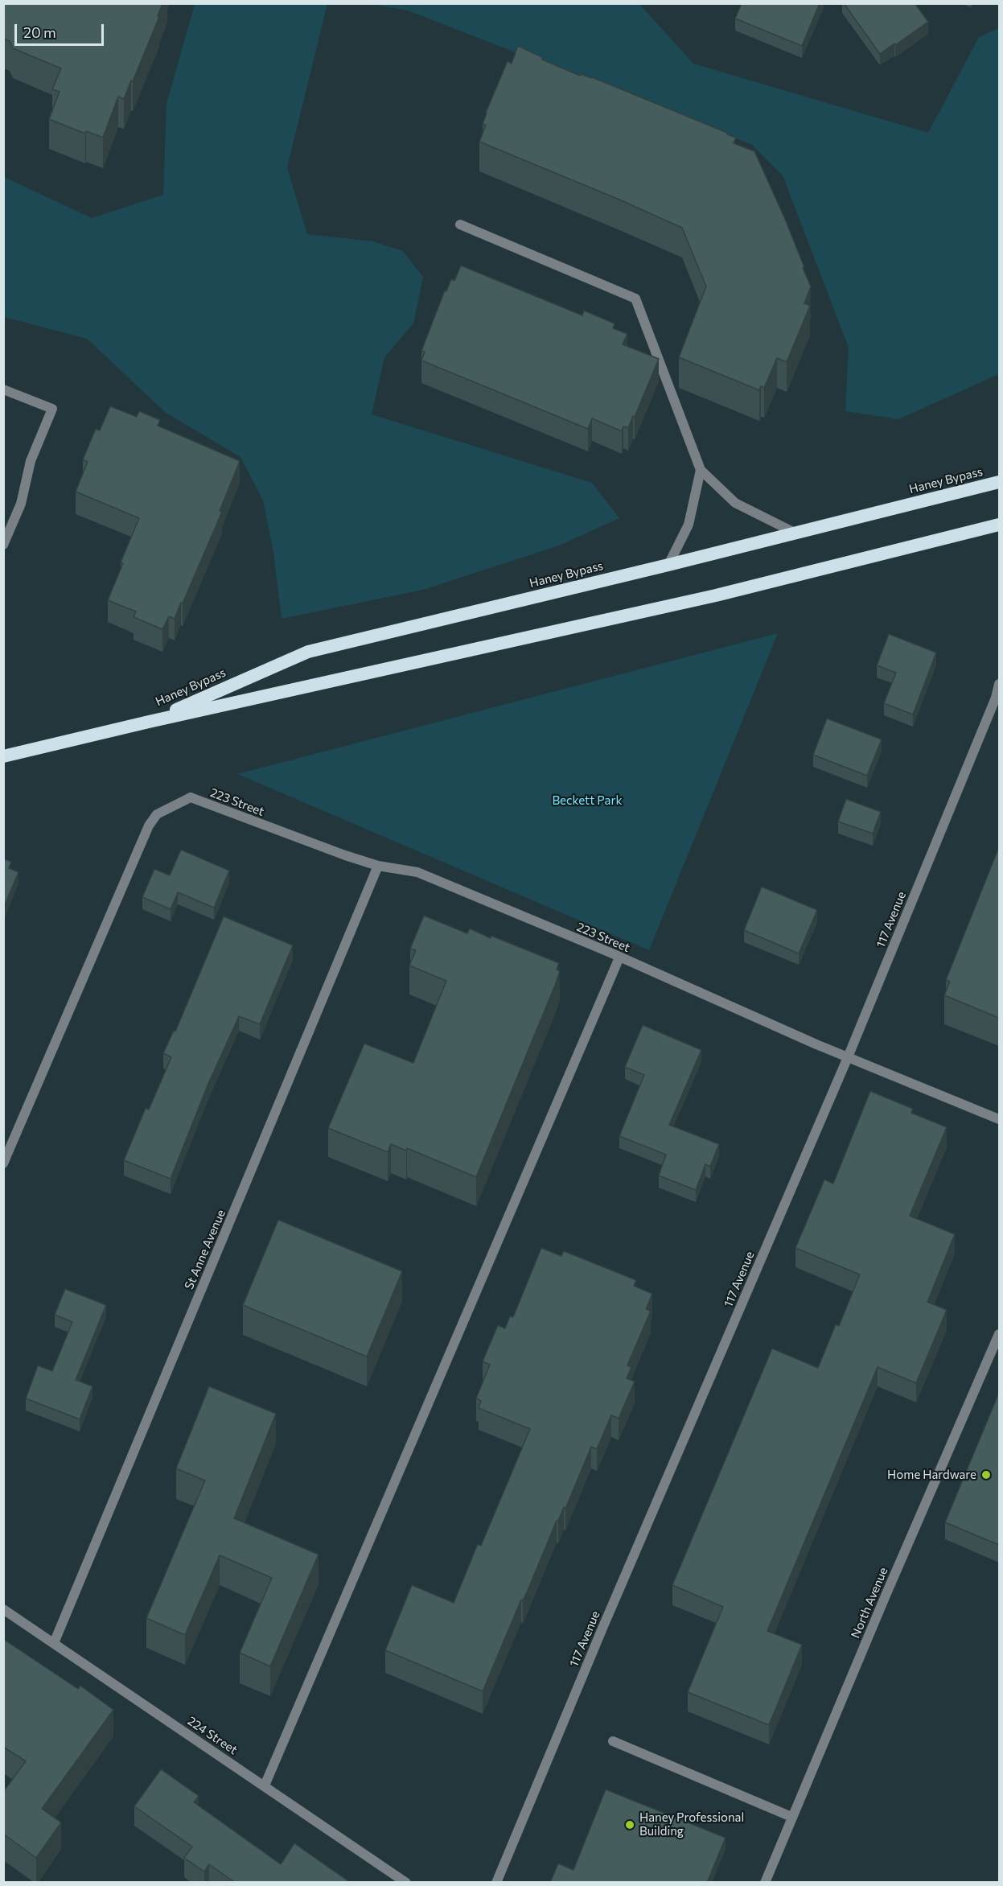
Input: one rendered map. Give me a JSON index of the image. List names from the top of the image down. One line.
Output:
{"streets":{"highway":["Haney Bypass"],"street":["223 Street","117 Avenue","St Anne Avenue","North Avenue","224 Street"]},"crossings":[["223 Street","117 Avenue"],["223 Street","St Anne Avenue"],["St Anne Avenue","224 Street"]],"parks":["Beckett Park"],"places":["Home Hardware","Haney Professional Building"],"scale_bar":"20 m"}
